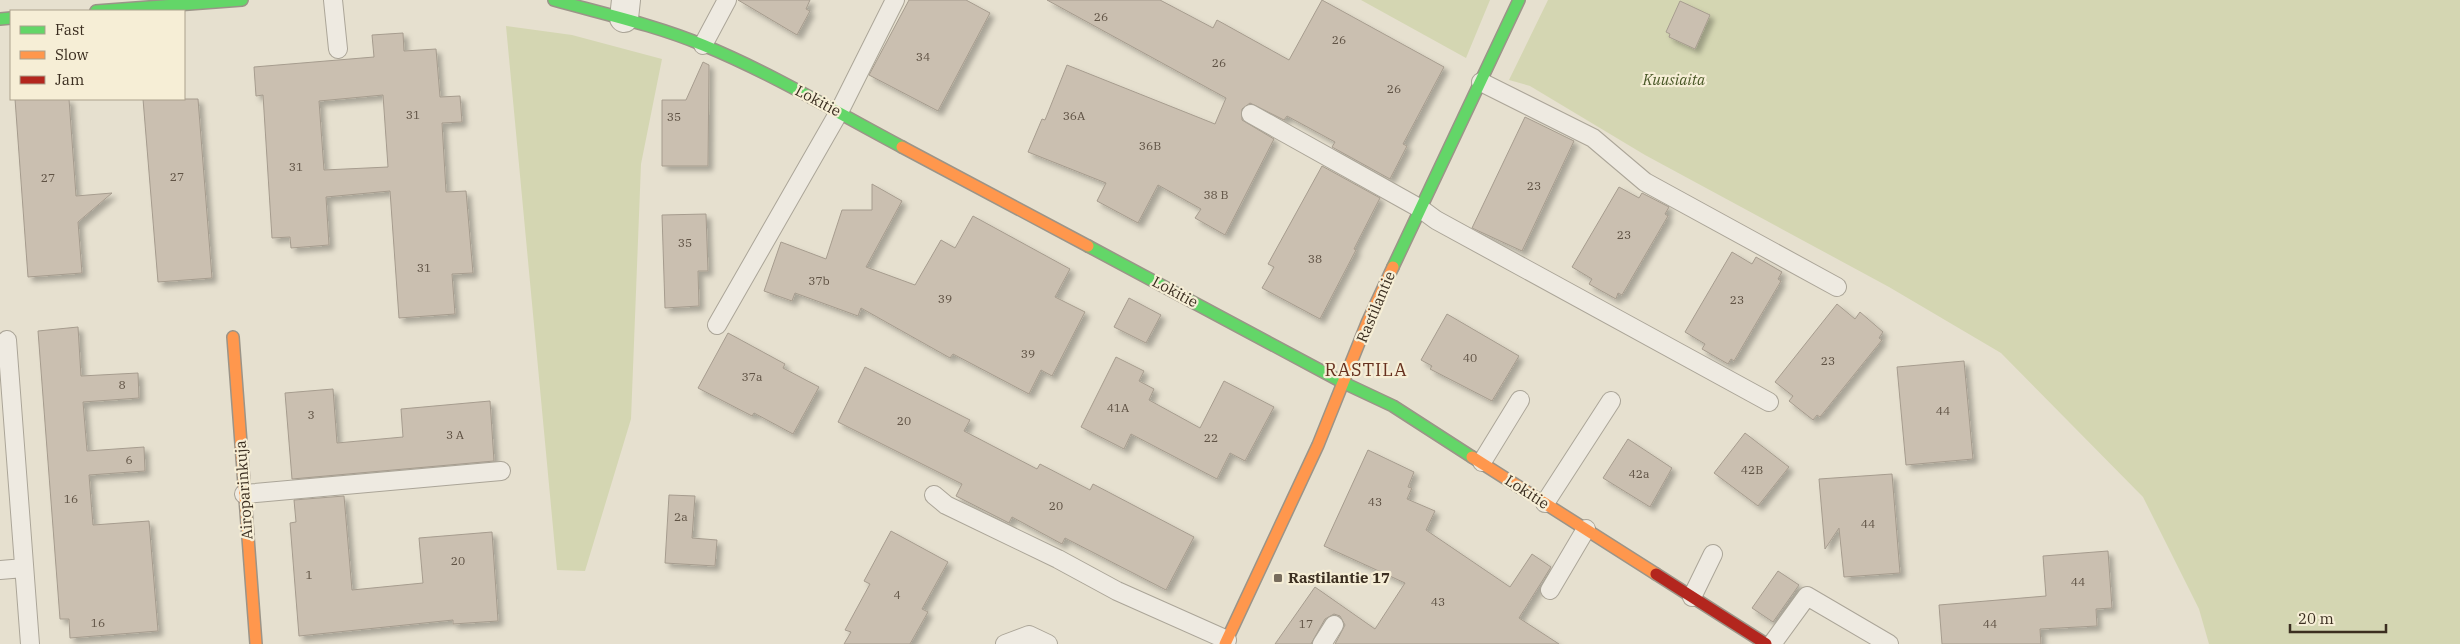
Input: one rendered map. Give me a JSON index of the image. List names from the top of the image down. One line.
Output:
{"streets":{"street":["Lokitie","Rastilantie","Airoparinkuja"]},"crossings":[["Lokitie","Rastilantie"]],"districts":["RASTILA"],"parks":["Kuusiaita"],"places":{"transit":["Rastilantie 17"]},"house_numbers":["26","26","34","26","26","31","36A","35","36B","31","27","27","23","38 B","23","35","38","31","37b","39","23","39","40","23","37a","8","41A","44","3","20","3 A","22","6","42B","42a","16","43","20","2a","44","20","1","44","4","43","16","17","44"],"legend":["Fast","Slow","Jam"],"scale_bar":"20 m"}
